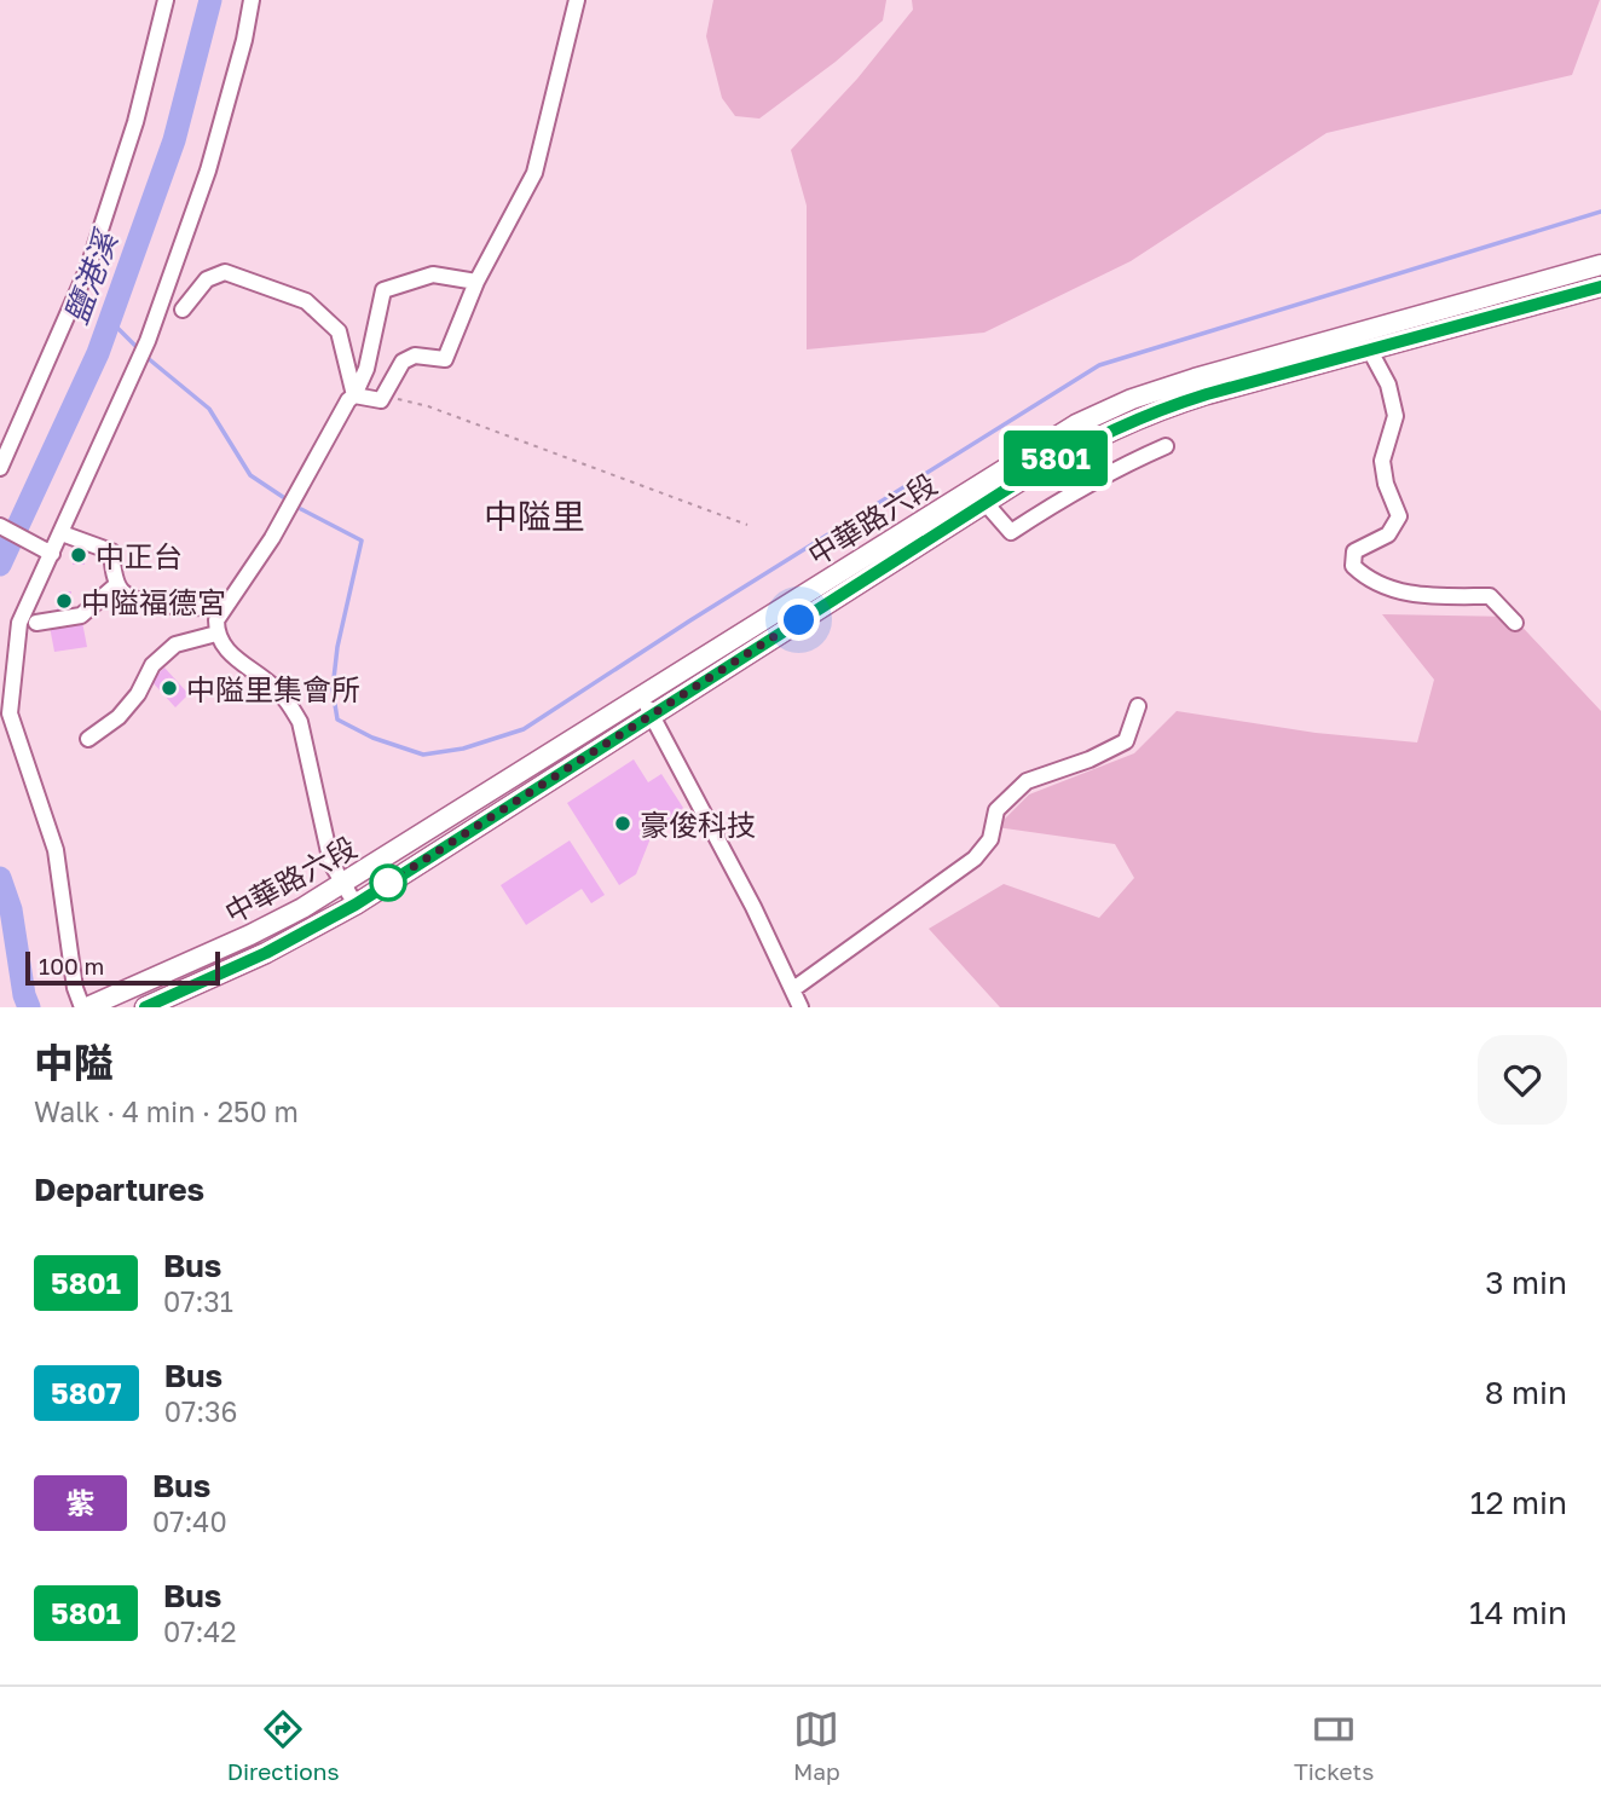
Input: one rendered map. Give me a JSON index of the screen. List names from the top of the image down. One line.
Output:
{"streets":{"main road":["中華路六段"]},"districts":["中隘里"],"water":["鹽港溪"],"places":["中正台","中隘福德宮","中隘里集會所","豪俊科技"],"lines":["bus line 5801"],"scale_bar":"100 m","page":{"on_map":"5801","scale":"100 m","heading":[["中隘","Walk · 4 min · 250 m"],"Departures"],"list":[{"mark":"5801","name":"Bus","note":"07:31","value":"3 min"},{"mark":"5807","name":"Bus","note":"07:36","value":"8 min"},{"mark":"紫","name":"Bus","note":"07:40","value":"12 min"},{"mark":"5801","name":"Bus","note":"07:42","value":"14 min"}],"tabs":["Directions","Map","Tickets"]}}
